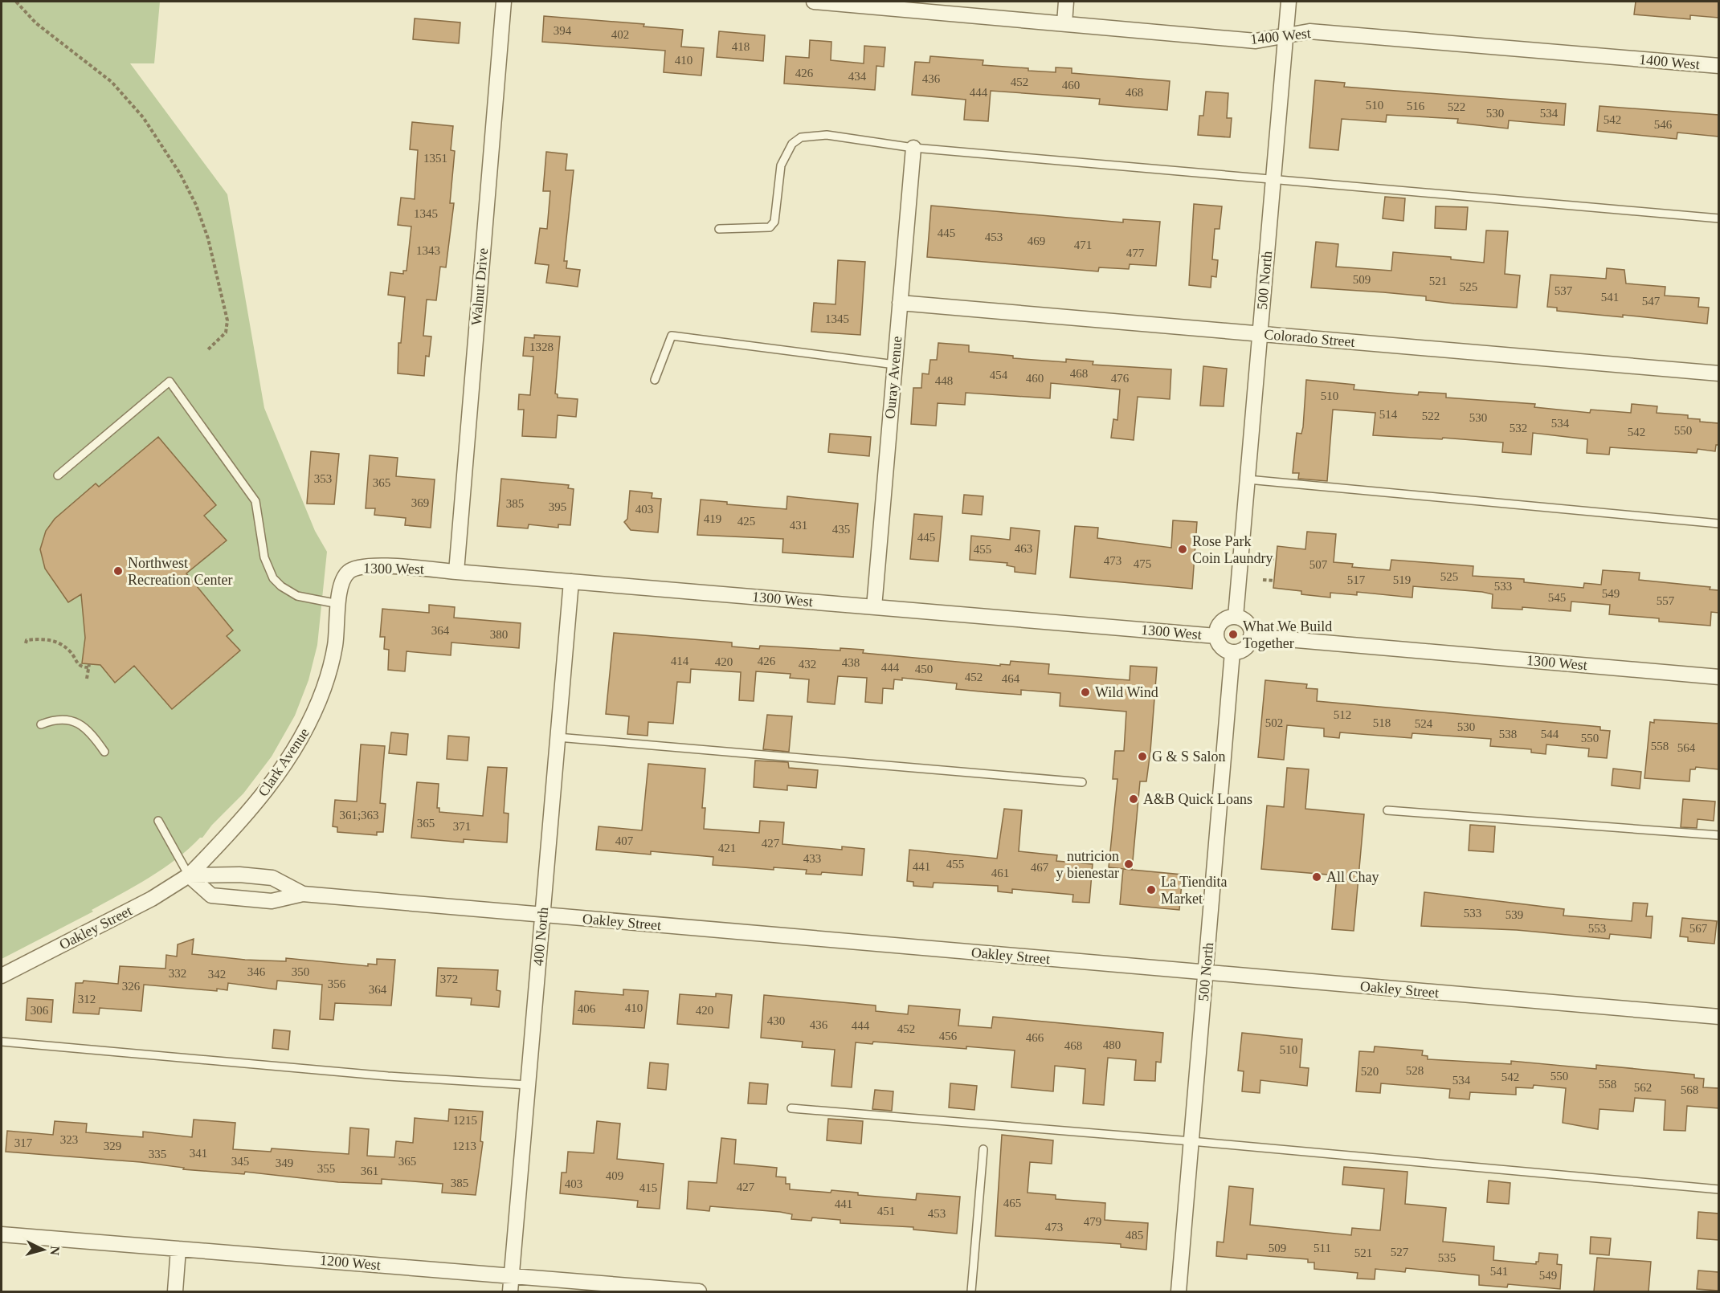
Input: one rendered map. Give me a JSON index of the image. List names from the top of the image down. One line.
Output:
{"streets":{"street":["1400 West","500 North","Walnut Drive","Colorado Street","Ouray Avenue","1300 West","Clark Avenue","Oakley Street","400 North","1200 West"]},"crossings":[["1400 West","500 North"],["500 North","Colorado Street"],["500 North","1300 West"],["500 North","Oakley Street"],["Walnut Drive","1300 West"],["Colorado Street","Ouray Avenue"],["Ouray Avenue","1300 West"],["1300 West","Clark Avenue"],["1300 West","400 North"],["Clark Avenue","Oakley Street"],["Oakley Street","400 North"],["400 North","1200 West"]],"places":["Rose Park Coin Laundry","Northwest Recreation Center","What We Build Together","Wild Wind","G & S Salon","A&B Quick Loans","nutricion y bienestar","All Chay","La Tiendita Market"],"house_numbers":["394","402","418","410","426","434","436","452","460","444","468","510","516","522","530","534","542","546","1351","1345","445","453","469","471","1343","477","509","521","525","537","541","547","1345","1328","468","454","460","476","448","510","514","522","530","534","532","550","542","353","365","369","385","395","403","419","425","431","435","445","463","455","473","475","507","525","517","519","533","549","545","557","364","380","414","426","420","438","432","444","450","452","464","512","502","518","524","530","538","544","550","558","564","361;363","365","371","407","427","421","433","455","441","467","461","533","539","553","567","346","350","332","342","372","356","326","364","312","410","406","306","420","430","436","444","452","456","466","480","468","510","528","520","550","542","534","558","562","568","1215","323","317","329","1213","341","335","345","365","349","355","361","409","385","403","427","415","465","441","451","453","479","473","485","509","511","527","521","535","541","549"],"north":"right"}
